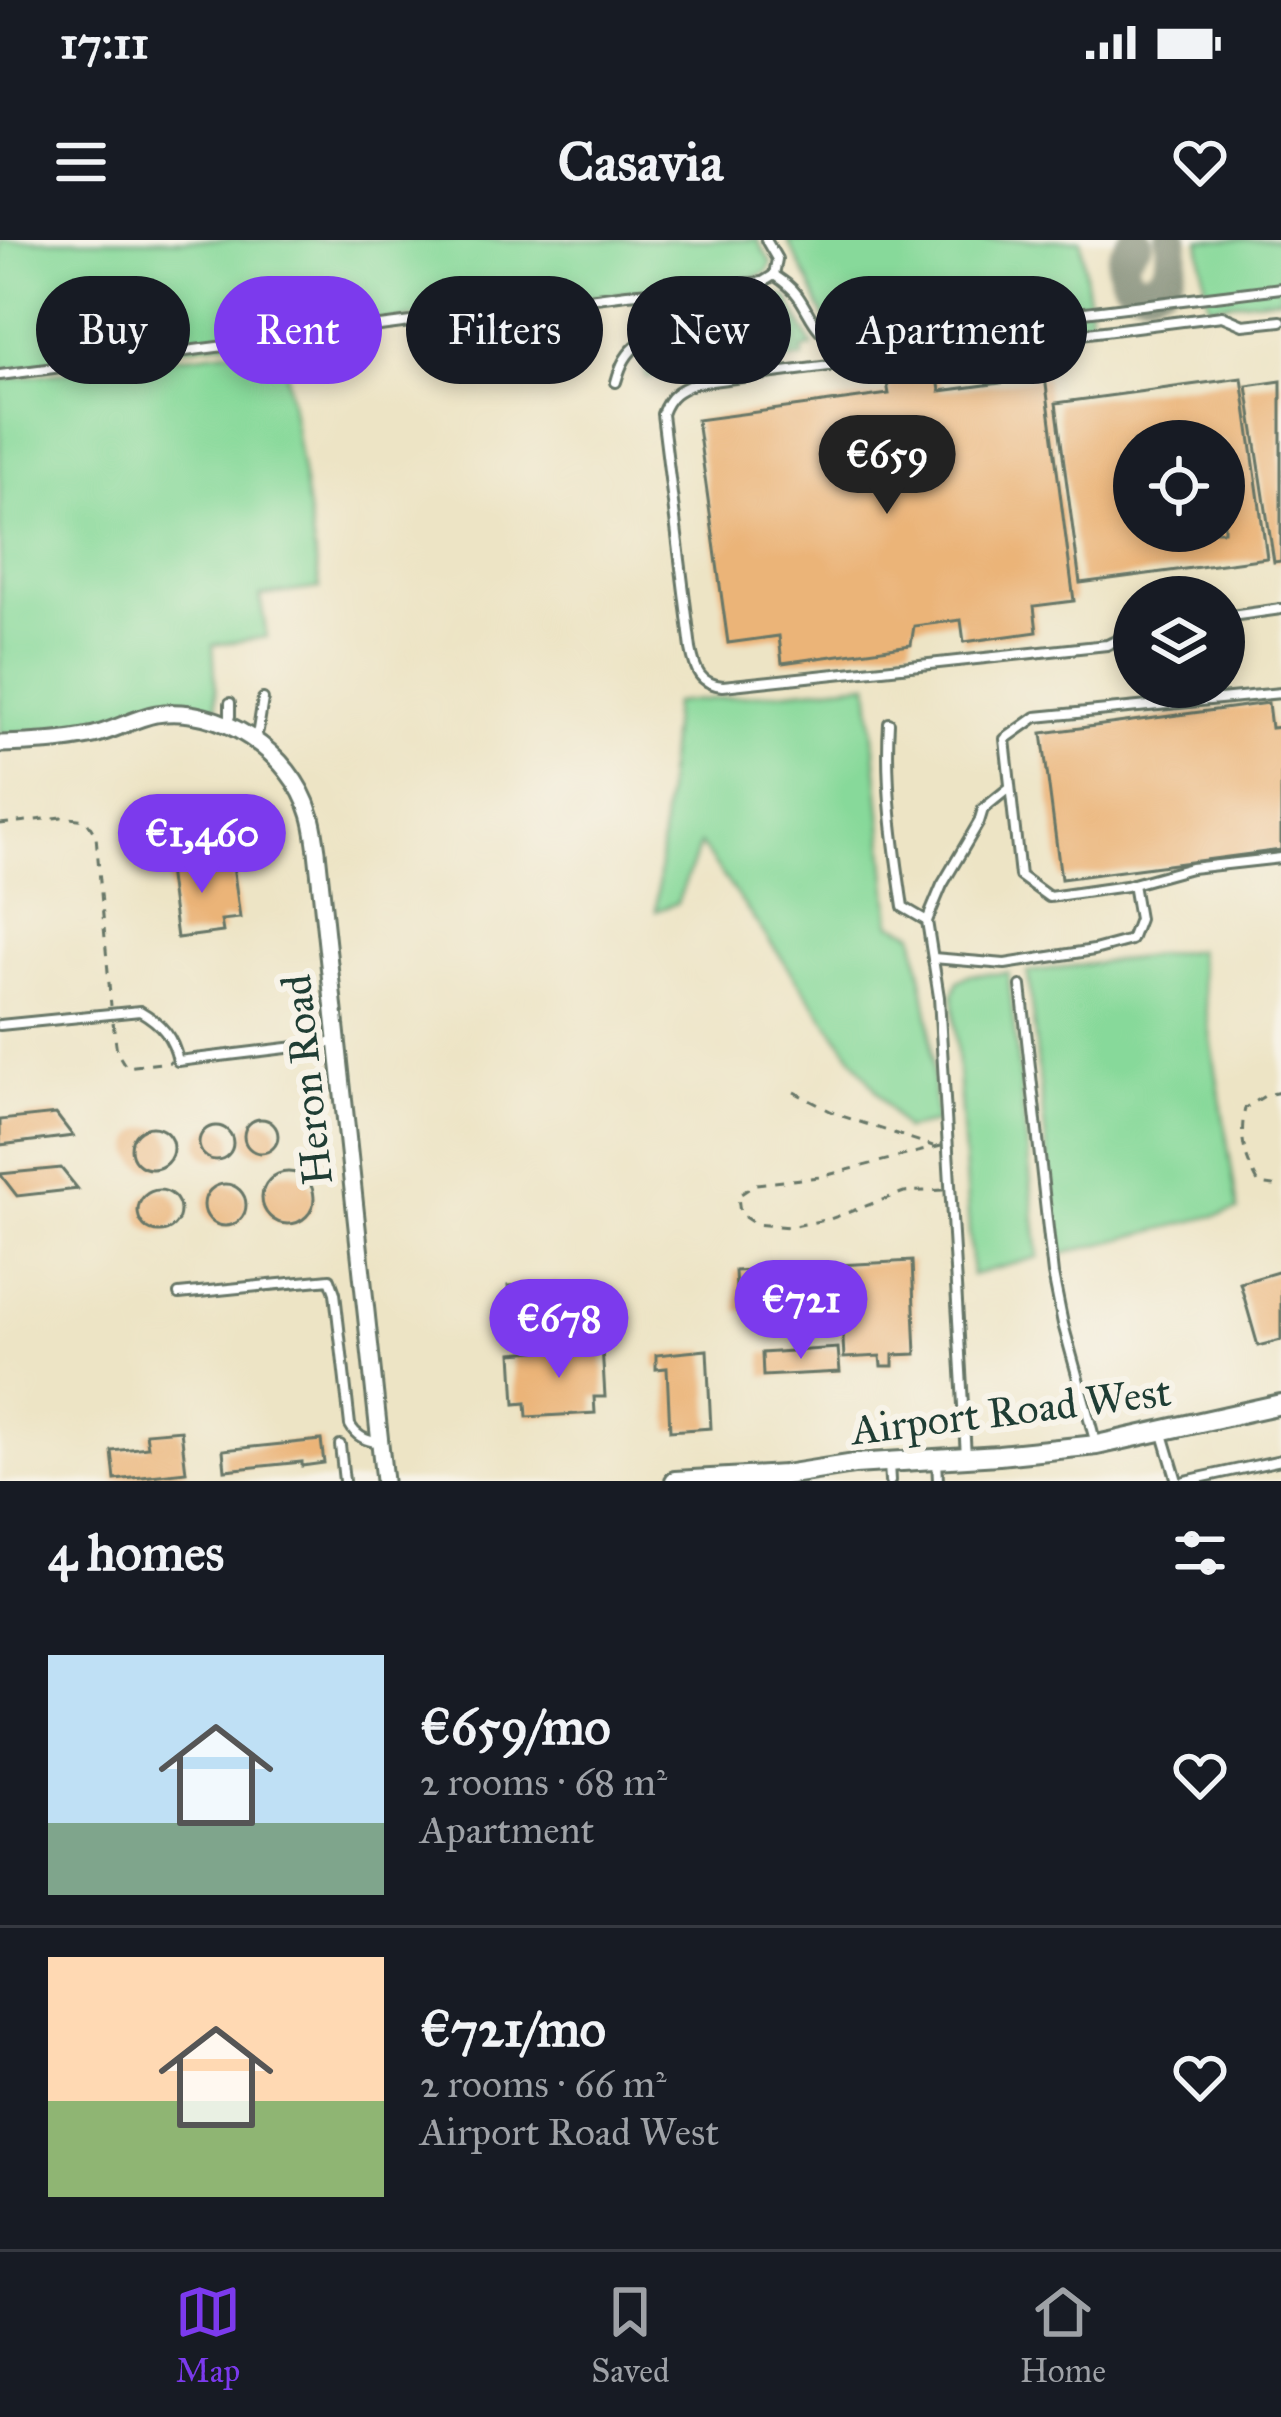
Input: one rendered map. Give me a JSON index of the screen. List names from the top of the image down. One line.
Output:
{"streets":{"street":["Heron Road","Airport Road West"]},"page":{"status":"17:11","header":"Casavia","chip":["Buy","Rent","Filters","New","Apartment"],"price":["€659","€1,460","€721","€678"],"heading":"4 homes","list":[{"name":"€659/mo","note":"2 rooms · 68 m² · Apartment"},{"name":"€721/mo","note":"2 rooms · 66 m² · Airport Road West"}],"tabs":["Map","Saved","Home"]}}
